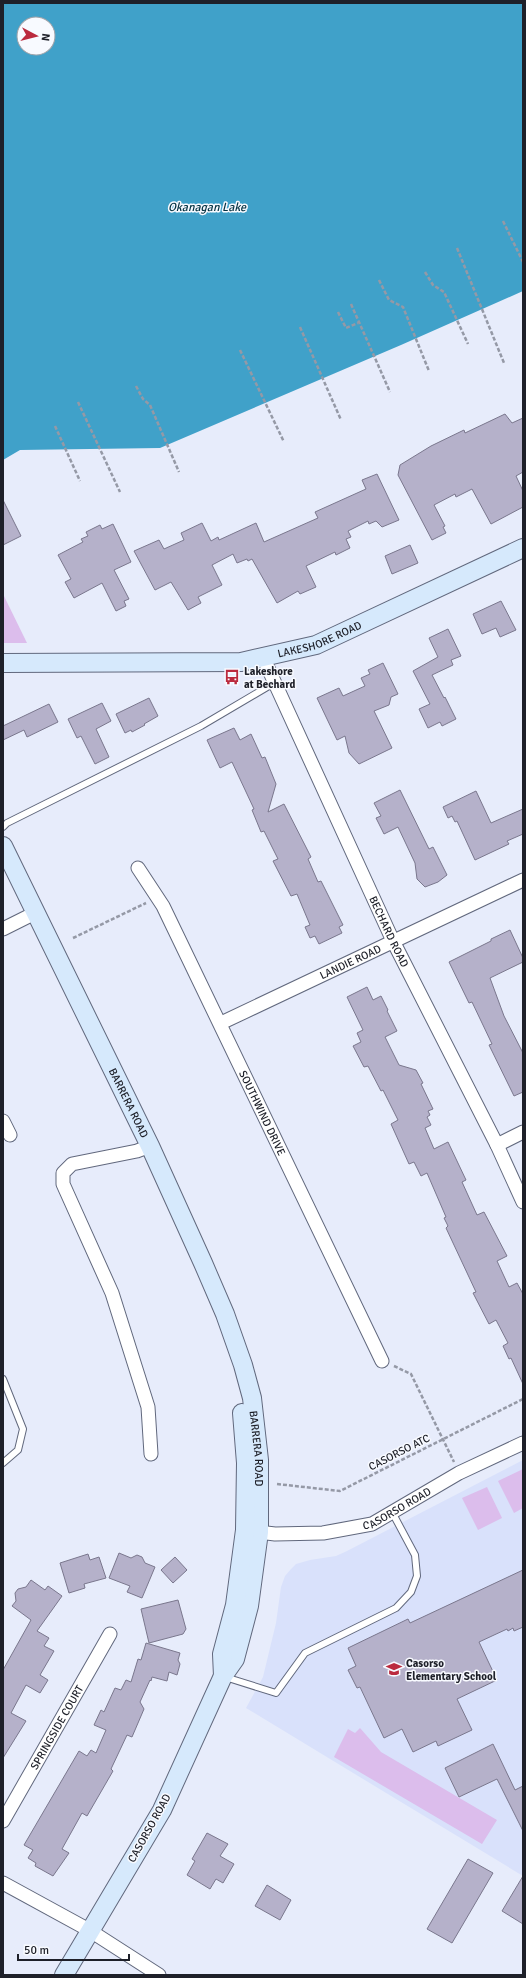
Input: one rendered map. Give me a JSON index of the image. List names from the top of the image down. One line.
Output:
{"streets":{"street":["LAKESHORE ROAD","BECHARD ROAD","LANDIE ROAD","BARRERA ROAD","SOUTHWIND DRIVE","CASORSO ROAD","SPRINGSIDE COURT"],"path":["CASORSO ATC"]},"crossings":[["LAKESHORE ROAD","BECHARD ROAD"],["BECHARD ROAD","LANDIE ROAD"],["LANDIE ROAD","SOUTHWIND DRIVE"],["BARRERA ROAD","CASORSO ROAD"]],"water":["Okanagan Lake"],"places":{"bus stop":["Lakeshore at Bechard"],"school or university":["Casorso Elementary School"]},"scale_bar":"50 m","north":"right"}
